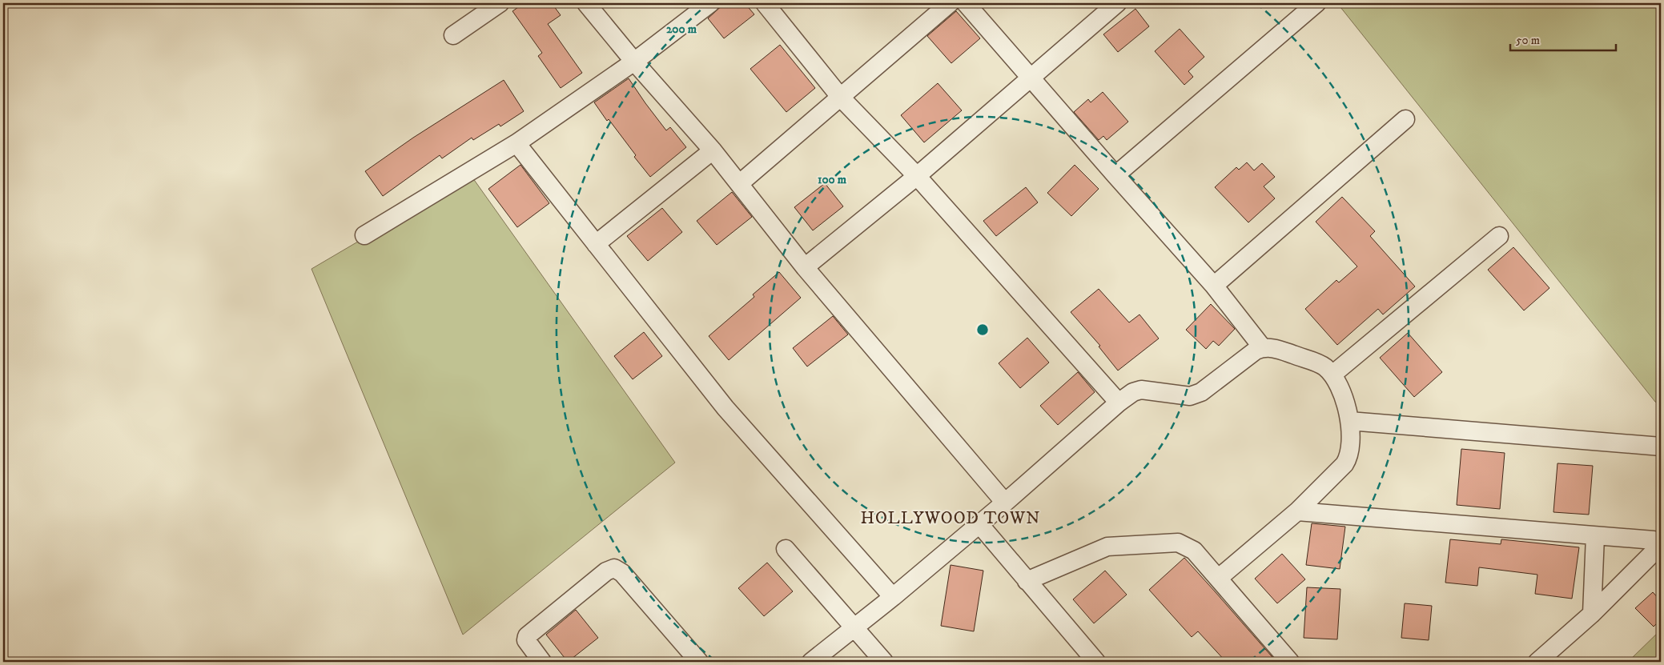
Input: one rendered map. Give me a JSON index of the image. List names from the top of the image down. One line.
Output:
{"districts":["HOLLYWOOD TOWN"],"scale_bar":"50 m","rings":["200 m","100 m"]}
